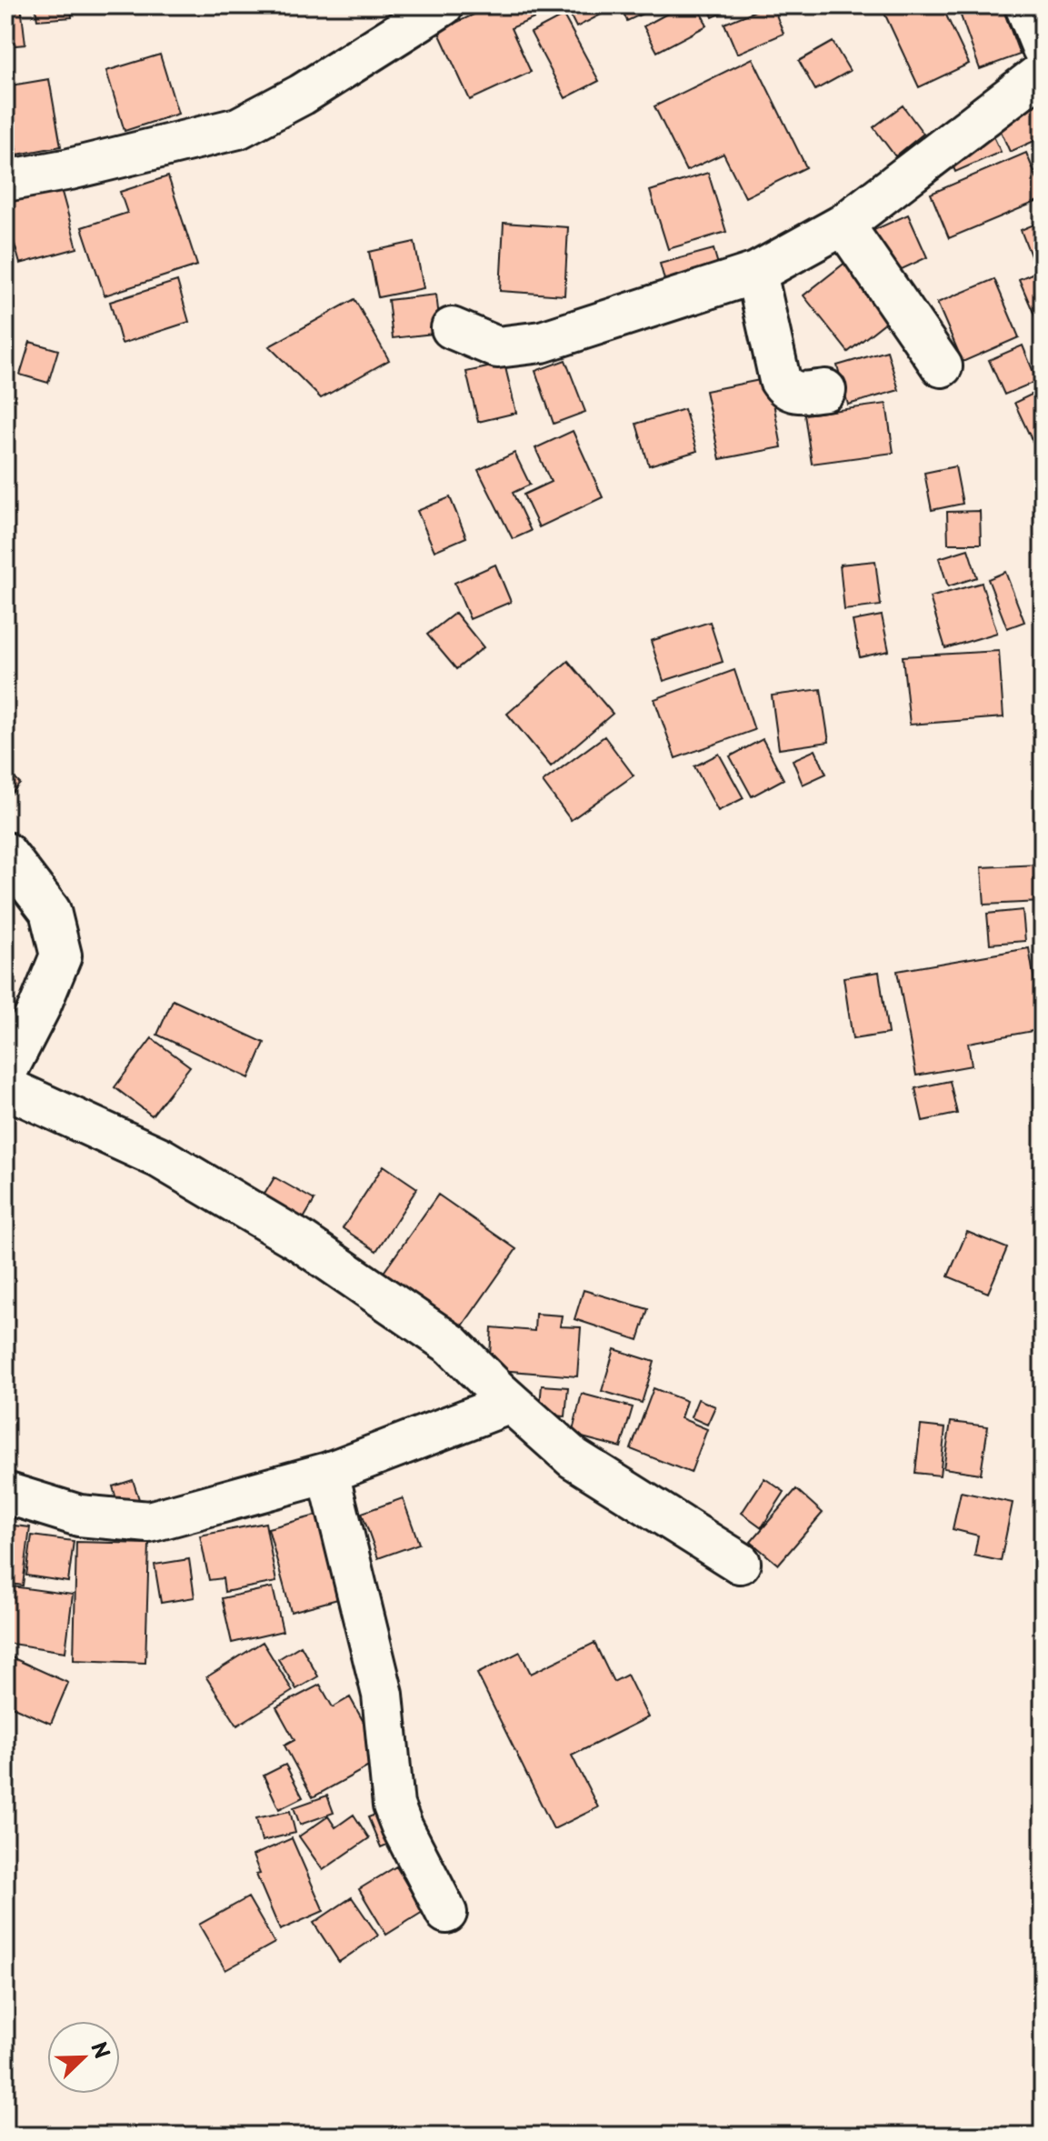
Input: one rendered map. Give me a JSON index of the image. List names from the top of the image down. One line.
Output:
{"north":"top right"}
